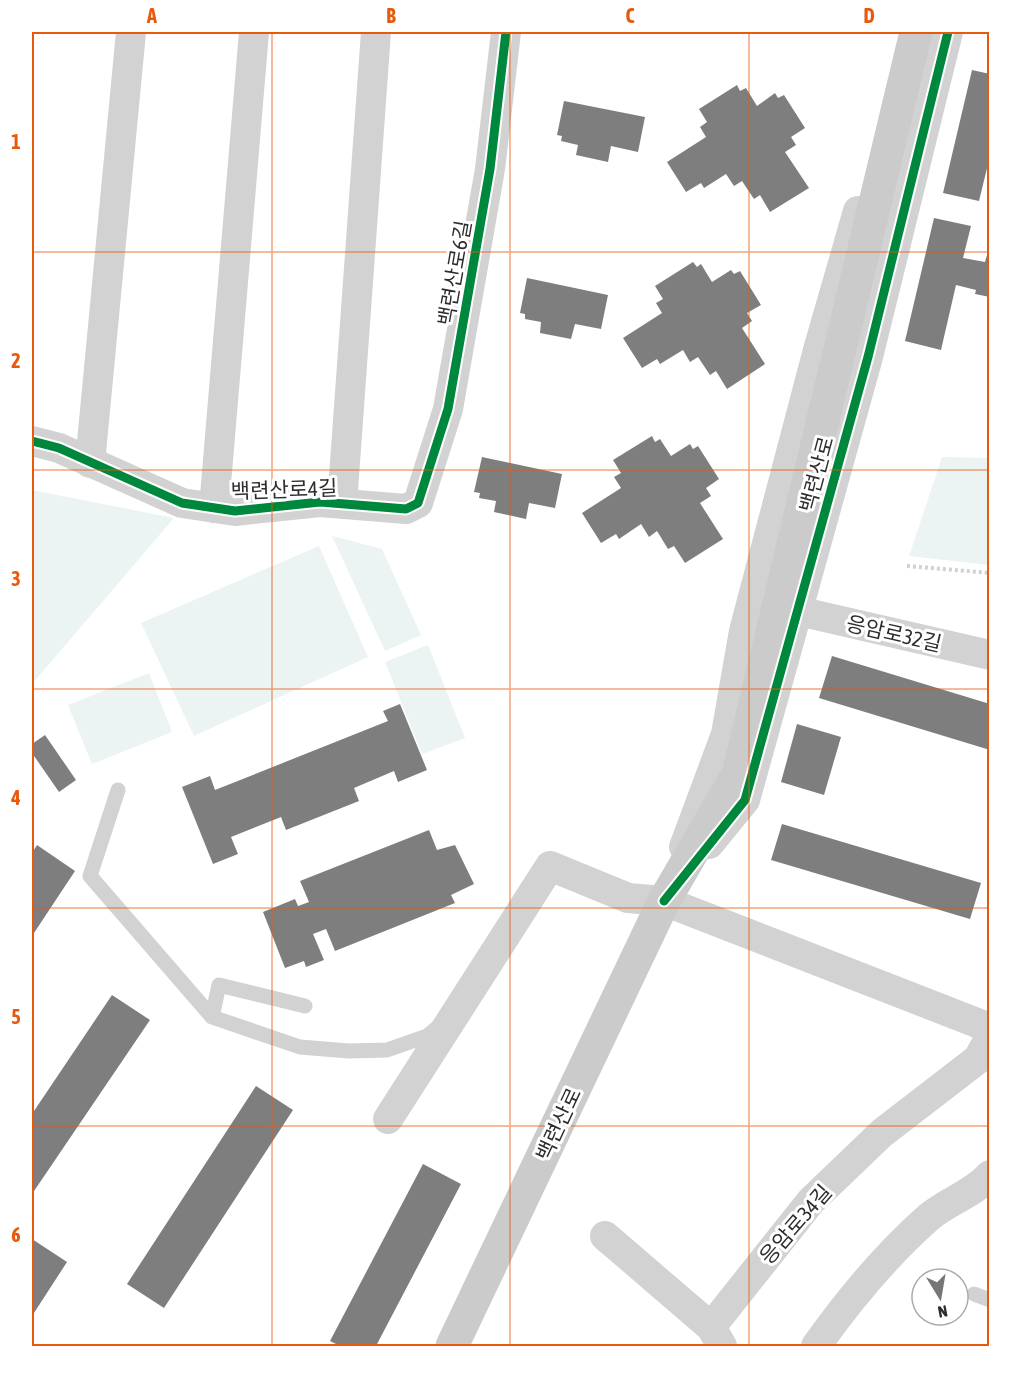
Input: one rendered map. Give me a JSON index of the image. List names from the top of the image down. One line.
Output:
{"streets":{"main road":["백련산로"],"street":["백련산로6길","백련산로4길","응암로32길","응암로34길"]},"crossings":[["백련산로6길","백련산로4길"],["백련산로","응암로32길"]],"north":"bottom","grid":{"columns":["A","B","C","D"],"rows":["1","2","3","4","5","6"]}}
